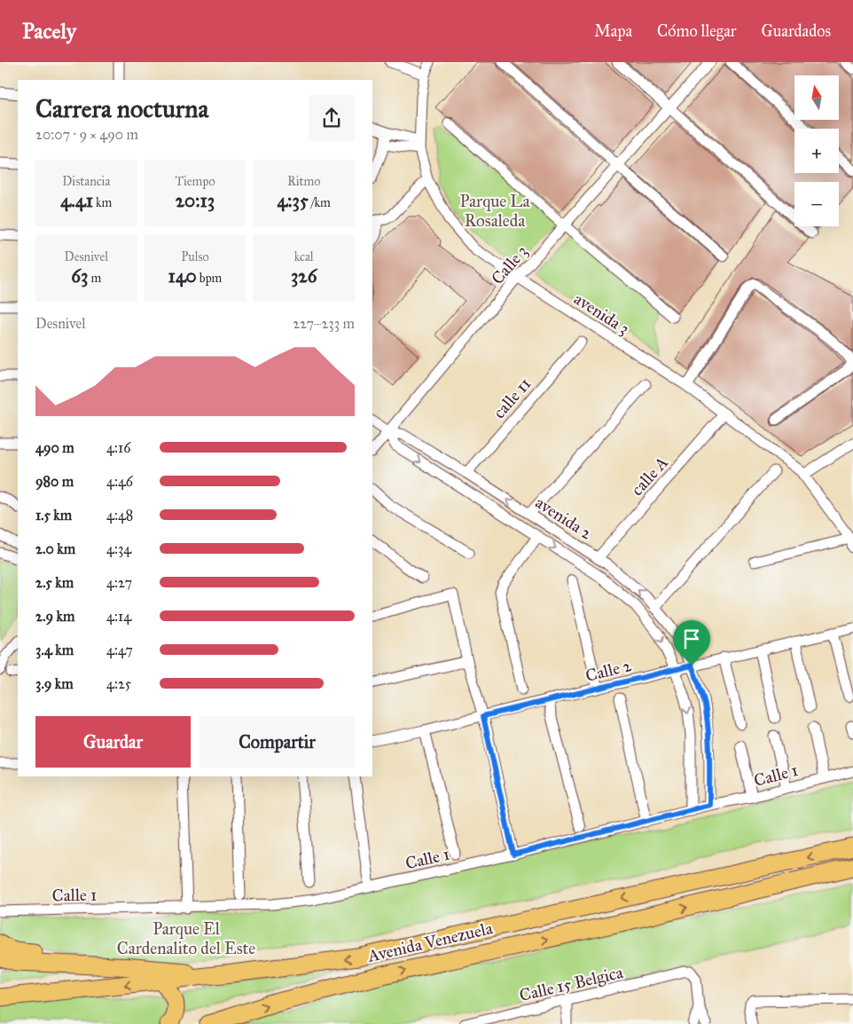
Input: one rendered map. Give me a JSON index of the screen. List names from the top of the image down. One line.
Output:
{"streets":{"main road":["Avenida Venezuela"],"street":["Calle 3","avenida 3","calle 11","calle A","avenida 2","Calle 2","Calle 1","Calle 15 Belgica"]},"crossings":[["Calle 3","avenida 3"],["Calle 3","avenida 2"],["avenida 3","calle A"],["calle 11","avenida 2"],["calle A","avenida 2"],["avenida 2","Calle 2"],["avenida 2","Calle 1"],["Calle 2","Calle 1"]],"parks":["Parque La Rosaleda","Parque El Cardenalito del Este"],"north":"top","page":{"header":"Pacely","nav":["Mapa","Cómo llegar","Guardados"],"map_buttons":["+","−"],"heading":["Carrera nocturna","20:07 · 9 × 490 m"],"stats":[["Distancia","4.41 km"],["Tiempo","20:13"],["Ritmo","4:35 /km"],["Desnivel","63 m"],["Pulso","140 bpm"],["kcal","326"]],"chart":["Desnivel","227–233 m"],"list":[{"name":"490 m","note":"4:16"},{"name":"980 m","note":"4:46"},{"name":"1.5 km","note":"4:48"},{"name":"2.0 km","note":"4:34"},{"name":"2.5 km","note":"4:27"},{"name":"2.9 km","note":"4:14"},{"name":"3.4 km","note":"4:47"},{"name":"3.9 km","note":"4:25"}],"buttons":["Guardar","Compartir"]}}
